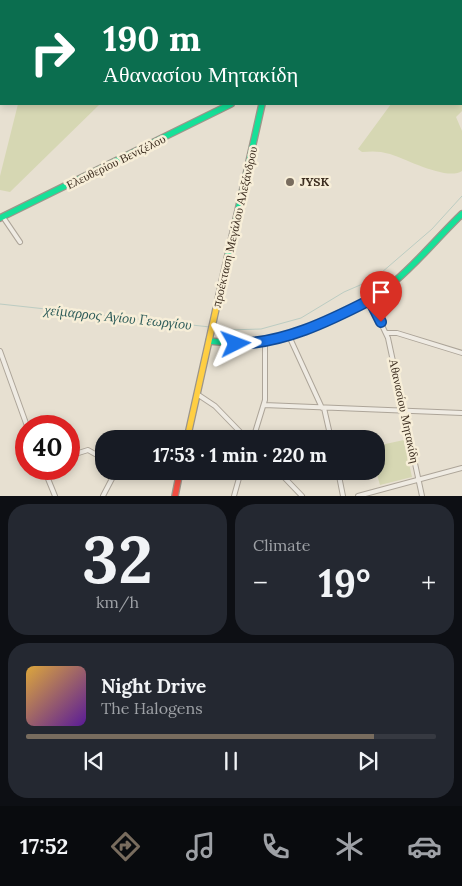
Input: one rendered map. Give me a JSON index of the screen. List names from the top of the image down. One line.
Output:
{"streets":{"main road":["Ελευθερίου Βενιζέλου","προέκταση Μεγάλου Αλεξάνδρου"],"street":["Αθανασίου Μητακίδη"]},"water":["χείμαρρος Αγίου Γεωργίου"],"places":["JYSK"],"page":{"turn":["190 m","Αθανασίου Μητακίδη"],"limit":"40","trip":"17:53 · 1 min · 220 m","tile":[["32","km/h"],"Climate"],"heat":["−","19°","+"],"song":["Night Drive","The Halogens"],"tabs":"17:52"}}
